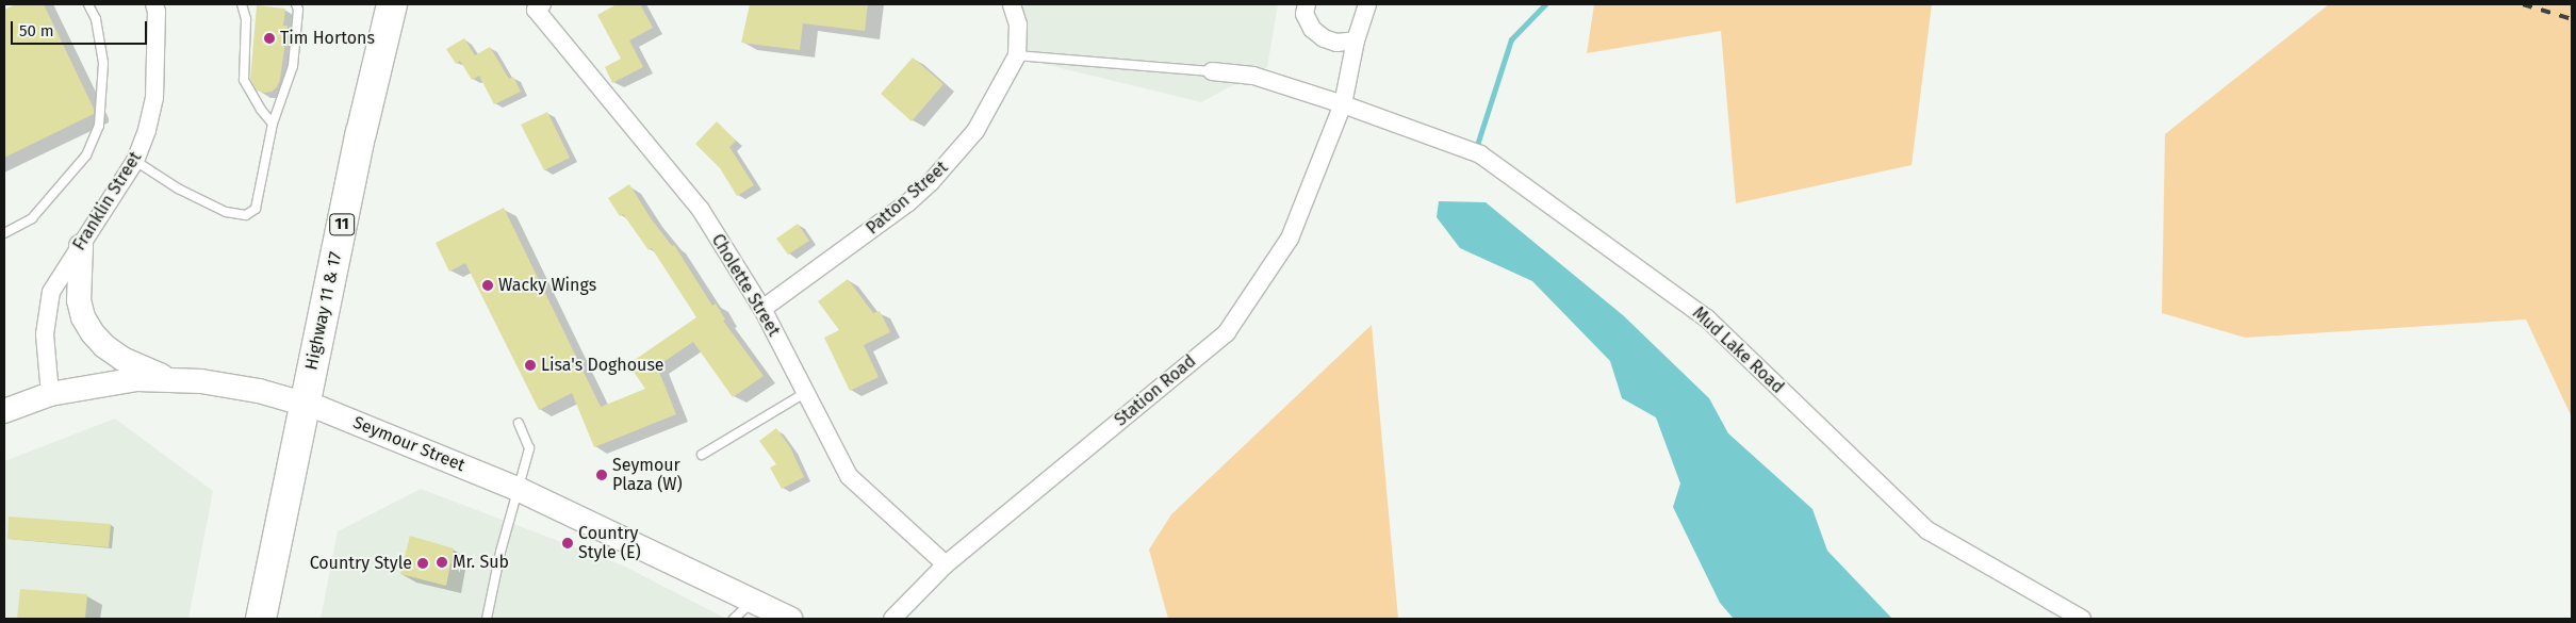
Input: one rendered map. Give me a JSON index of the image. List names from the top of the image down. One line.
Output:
{"streets":{"highway":["11","Highway 11 & 17"],"street":["Patton Street","Franklin Street","Cholette Street","Mud Lake Road","Station Road","Seymour Street"]},"crossings":[["Patton Street","Cholette Street"],["Franklin Street","Seymour Street"],["Cholette Street","Station Road"],["Highway 11 & 17","Seymour Street"],["Mud Lake Road","Station Road"]],"places":["Tim Hortons","Wacky Wings","Lisa's Doghouse","Seymour Plaza (W)","Country Style (E)","Mr. Sub","Country Style"],"scale_bar":"50 m"}
